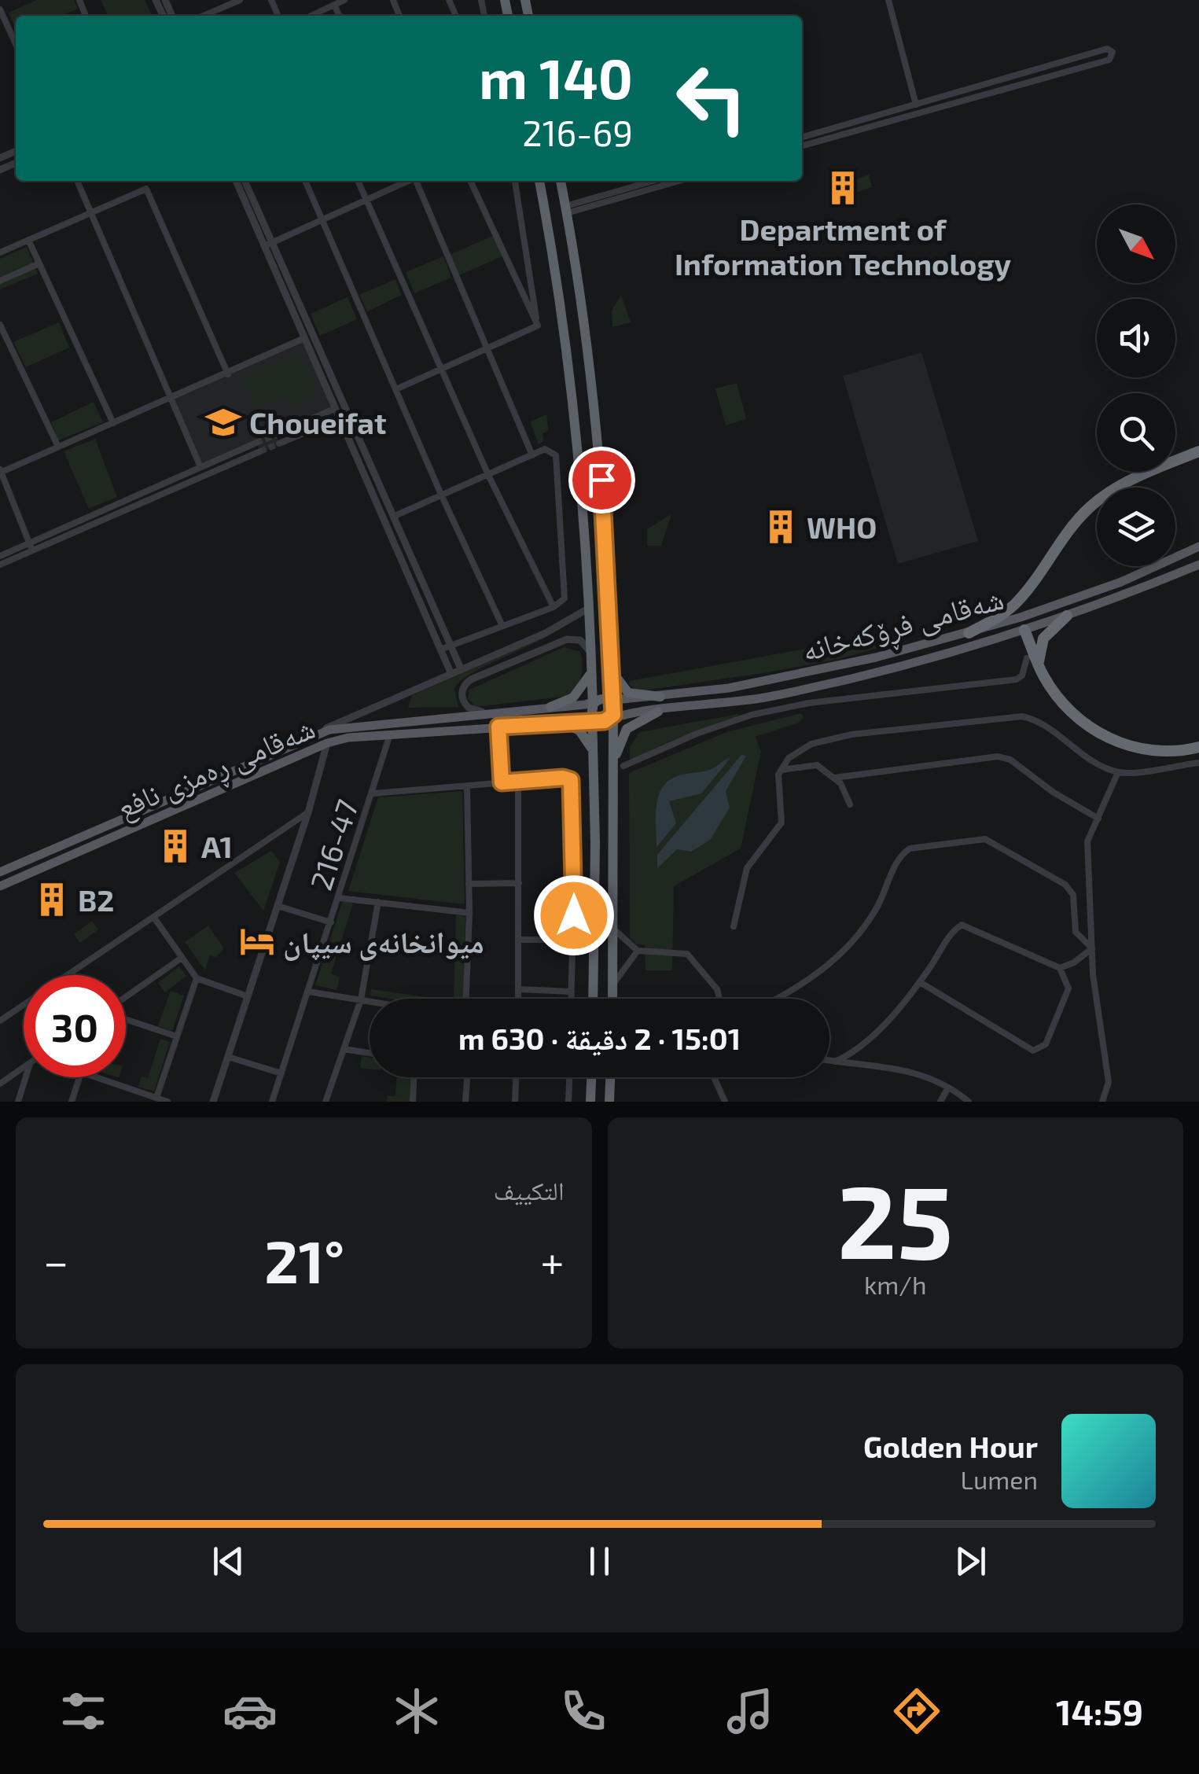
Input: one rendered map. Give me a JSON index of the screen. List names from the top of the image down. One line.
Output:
{"streets":{"main road":["شەقامی فڕۆکەخانە","شەقامی ڕەمزی نافع"],"street":["216-47"]},"crossings":[["شەقامی فڕۆکەخانە","شەقامی ڕەمزی نافع"],["شەقامی ڕەمزی نافع","216-47"]],"places":{"building":["Department of Information Technology","WHO","A1","B2"],"school or university":["Choueifat"],"hotel":["میوانخانەی سیپان"]},"north":"bottom right","page":{"turn":["140 m","216-69"],"limit":"30","trip":"15:01 · 2 دقيقة · 630 m","tile":[["25","km/h"],"التكييف"],"heat":["−","21°","+"],"song":["Golden Hour","Lumen"],"tabs":"14:59"}}
